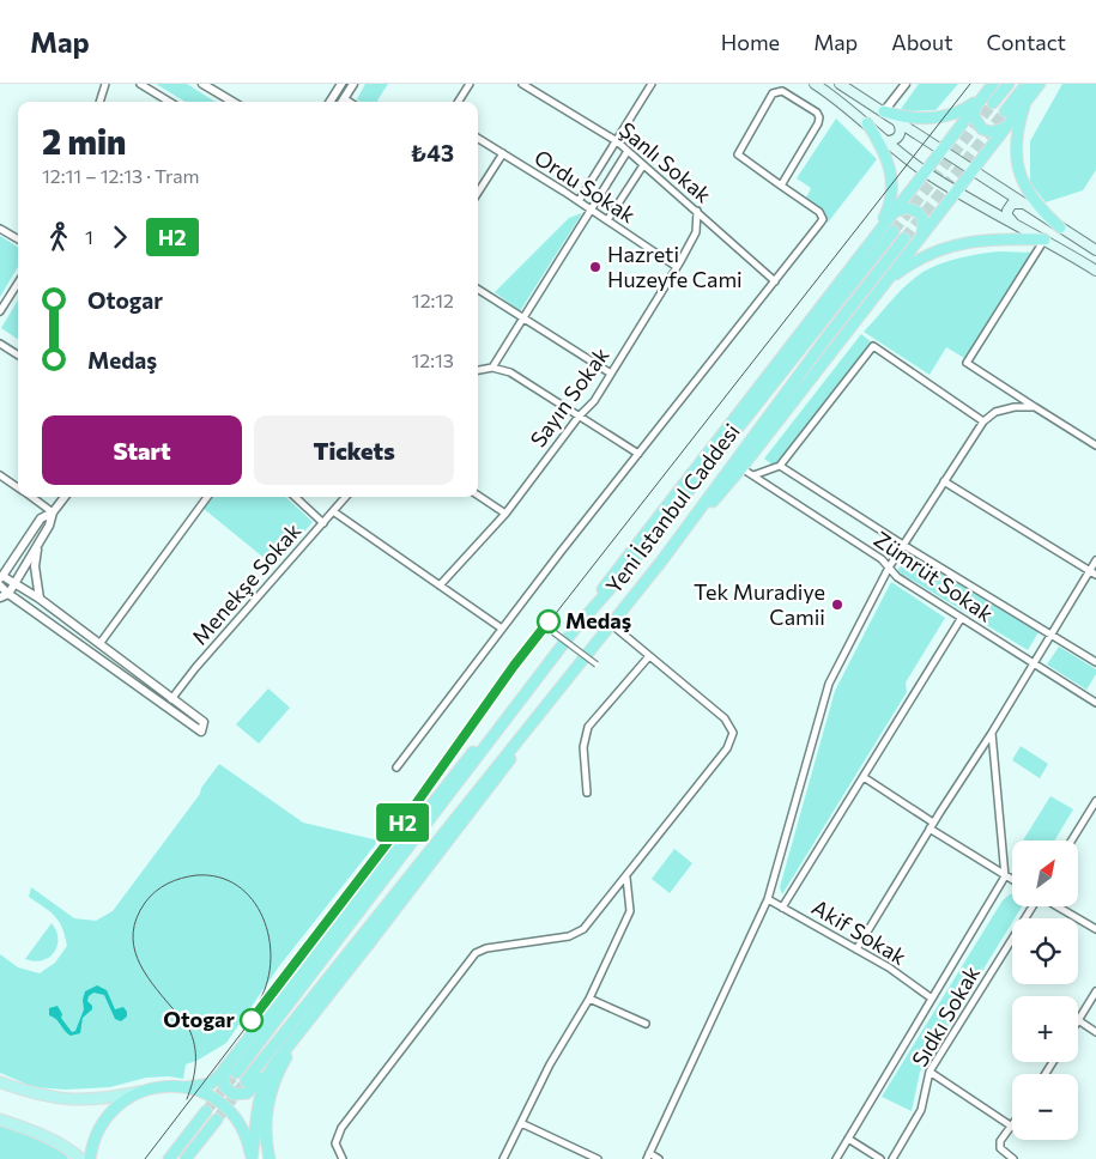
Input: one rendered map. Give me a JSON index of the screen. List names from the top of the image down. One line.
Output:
{"streets":{"highway":["Yeni İstanbul Caddesi"],"street":["Şanlı Sokak","Ordu Sokak","Sayın Sokak","Zümrüt Sokak","Menekşe Sokak","Akif Sokak","Sıdkı Sokak"]},"crossings":[["Şanlı Sokak","Sayın Sokak"],["Ordu Sokak","Sayın Sokak"]],"places":["Hazreti Huzeyfe Cami","Tek Muradiye Camii","Medaş","Otogar"],"lines":["tram line H2"],"north":"top right","page":{"header":"Map","nav":["Home","Map","About","Contact"],"on_map":"H2","heading":["2 min","12:11 – 12:13 · Tram","₺43"],"legs":["1","H2"],"list":[{"name":"Otogar","value":"12:12"},{"name":"Medaş","value":"12:13"}],"buttons":["Start","Tickets"],"map_buttons":["+","−"]}}
